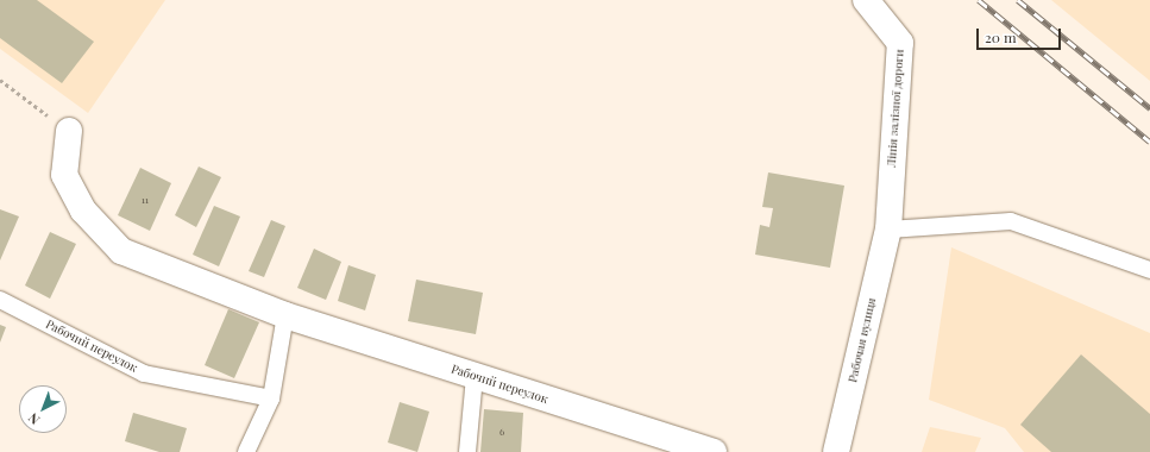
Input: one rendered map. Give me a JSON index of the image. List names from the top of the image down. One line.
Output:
{"streets":{"street":["Лінія залізної дороги","Рабочая вулиця","Рабочий переулок"]},"crossings":[["Лінія залізної дороги","Рабочая вулиця"]],"house_numbers":["11","6"],"scale_bar":"20 m","north":"bottom left"}
